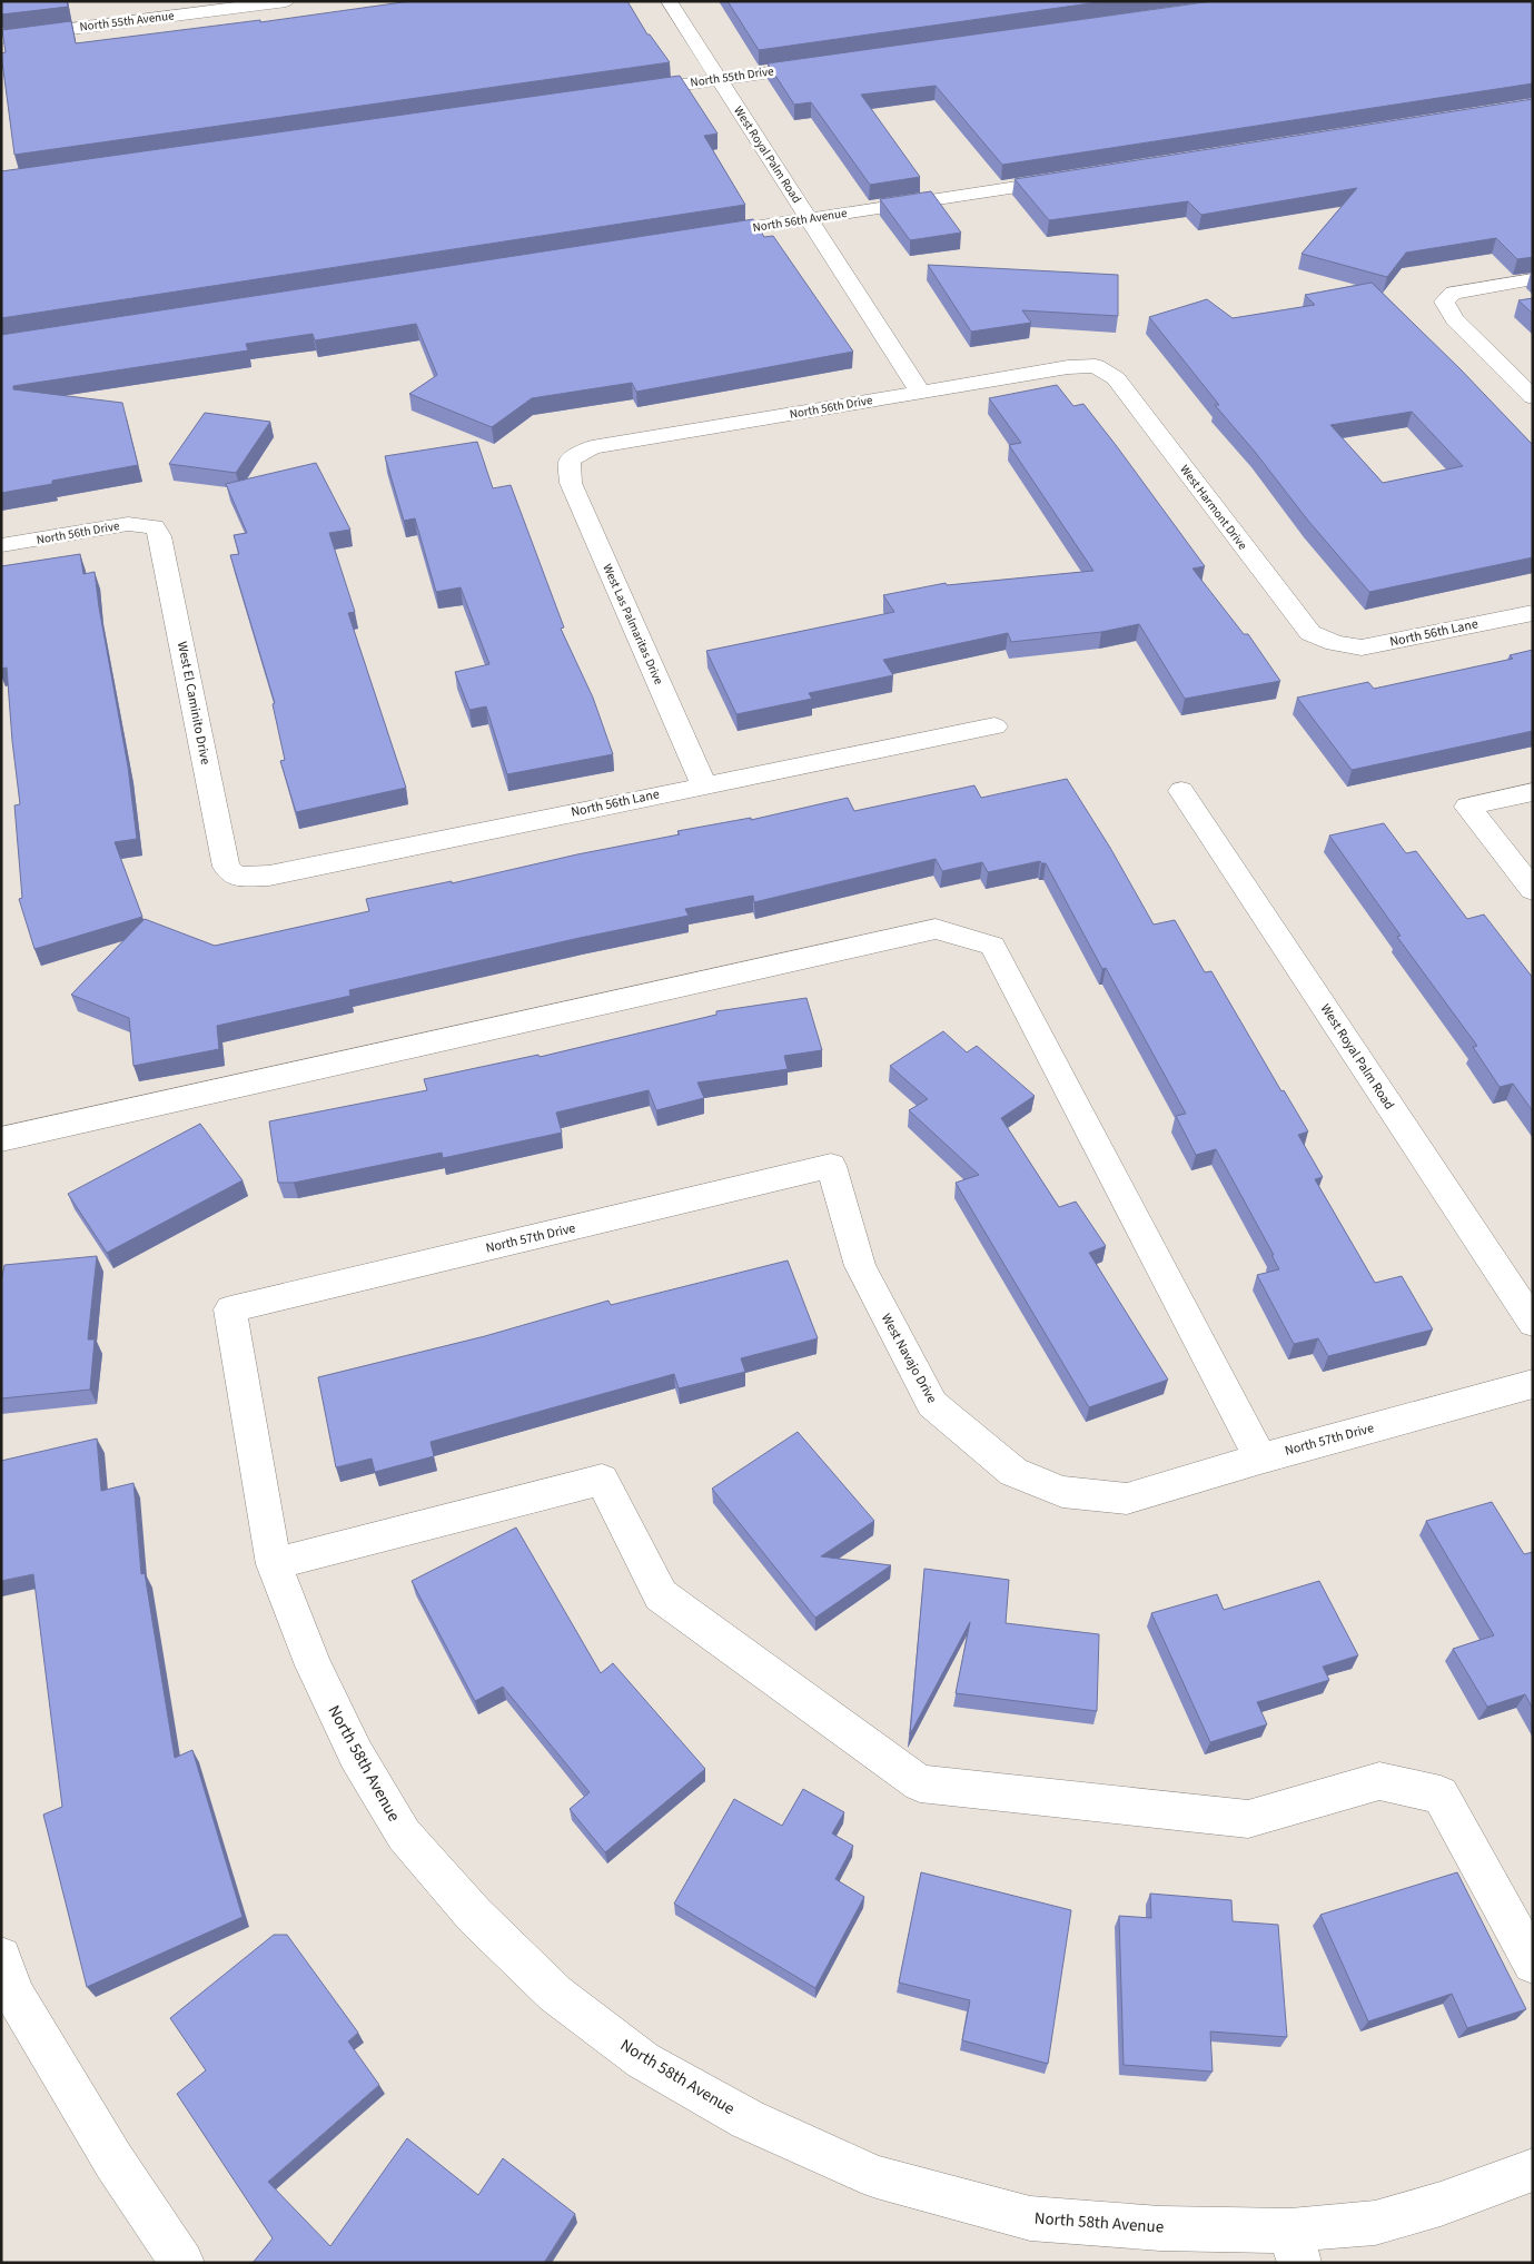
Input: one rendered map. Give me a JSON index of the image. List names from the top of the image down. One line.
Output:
{"streets":{"street":["North 55th Avenue","North 55th Drive","West Royal Palm Road","North 56th Avenue","North 56th Drive","West Harmont Drive","West Las Palmaritas Drive","North 56th Lane","West El Caminito Drive","North 57th Drive","West Navajo Drive","North 58th Avenue"]},"crossings":[["North 55th Drive","West Royal Palm Road"],["West Royal Palm Road","North 56th Avenue"],["West Royal Palm Road","North 56th Drive"],["North 56th Drive","West Harmont Drive"],["North 56th Drive","West Las Palmaritas Drive"],["North 56th Drive","West El Caminito Drive"],["West Harmont Drive","North 56th Lane"],["West Las Palmaritas Drive","North 56th Lane"],["North 56th Lane","West El Caminito Drive"],["North 57th Drive","West Navajo Drive"],["North 57th Drive","North 58th Avenue"]]}
